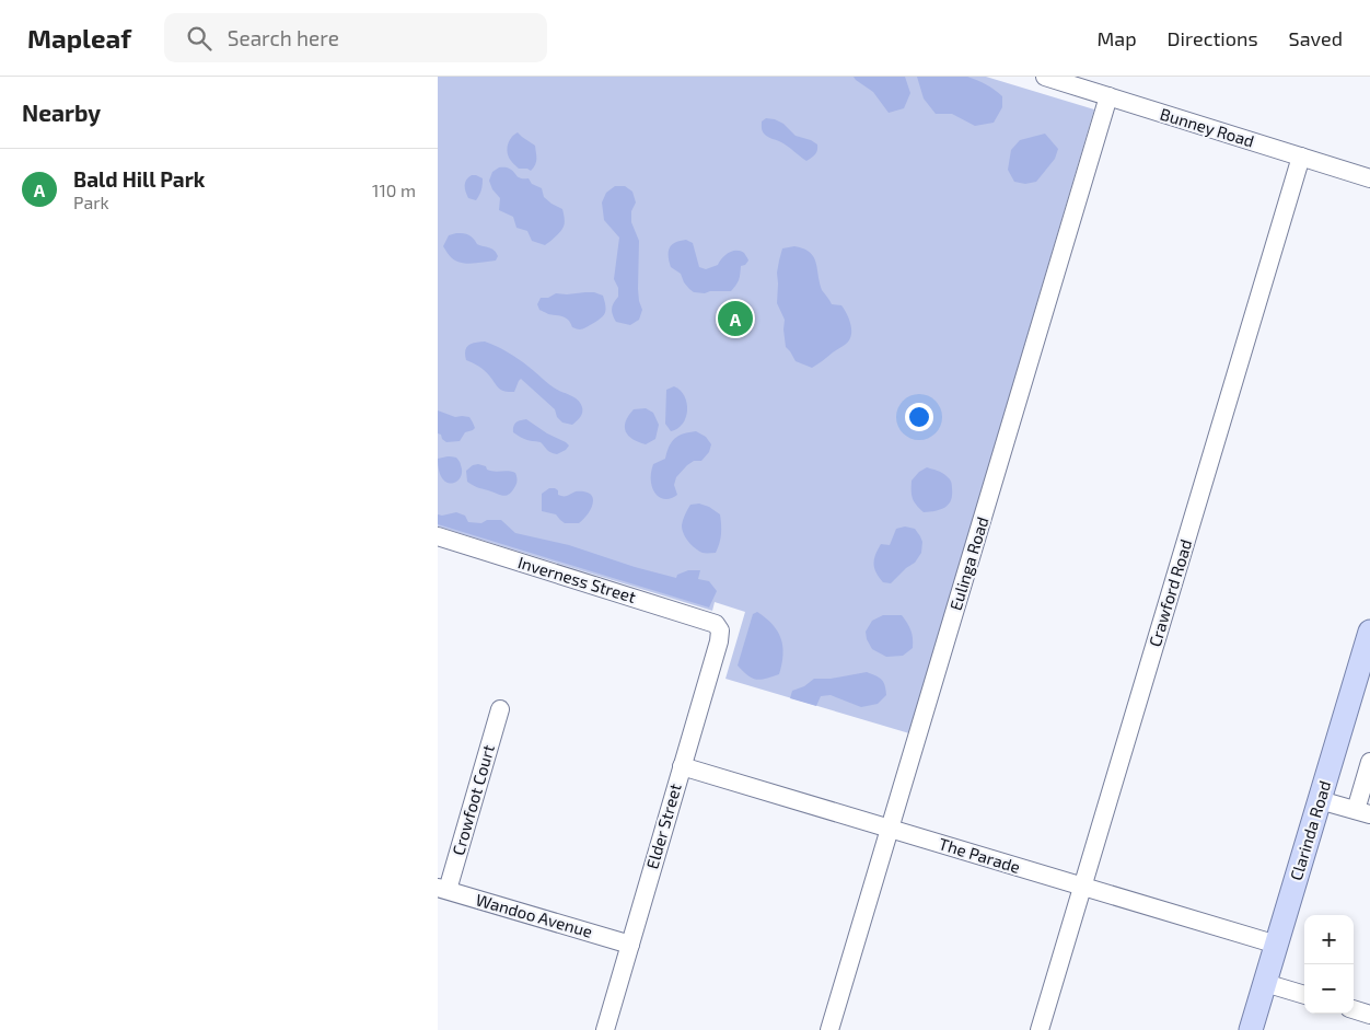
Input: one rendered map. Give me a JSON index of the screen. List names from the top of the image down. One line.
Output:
{"streets":{"main road":["Clarinda Road"],"street":["Bunney Road","Eulinga Road","Inverness Street","Crawford Road","Crowfoot Court","Elder Street","The Parade","Wandoo Avenue"]},"crossings":[["Bunney Road","Eulinga Road"],["Bunney Road","Crawford Road"],["Eulinga Road","The Parade"],["Inverness Street","Elder Street"],["Crawford Road","The Parade"],["Crowfoot Court","Wandoo Avenue"],["Elder Street","The Parade"],["Elder Street","Wandoo Avenue"],["Clarinda Road","The Parade"]],"page":{"header":"Mapleaf","search":"Search here","nav":["Map","Directions","Saved"],"heading":"Nearby","list":[{"mark":"A","name":"Bald Hill Park","note":"Park","value":"110 m"}],"pins":"A","map_buttons":["+","−"]}}
